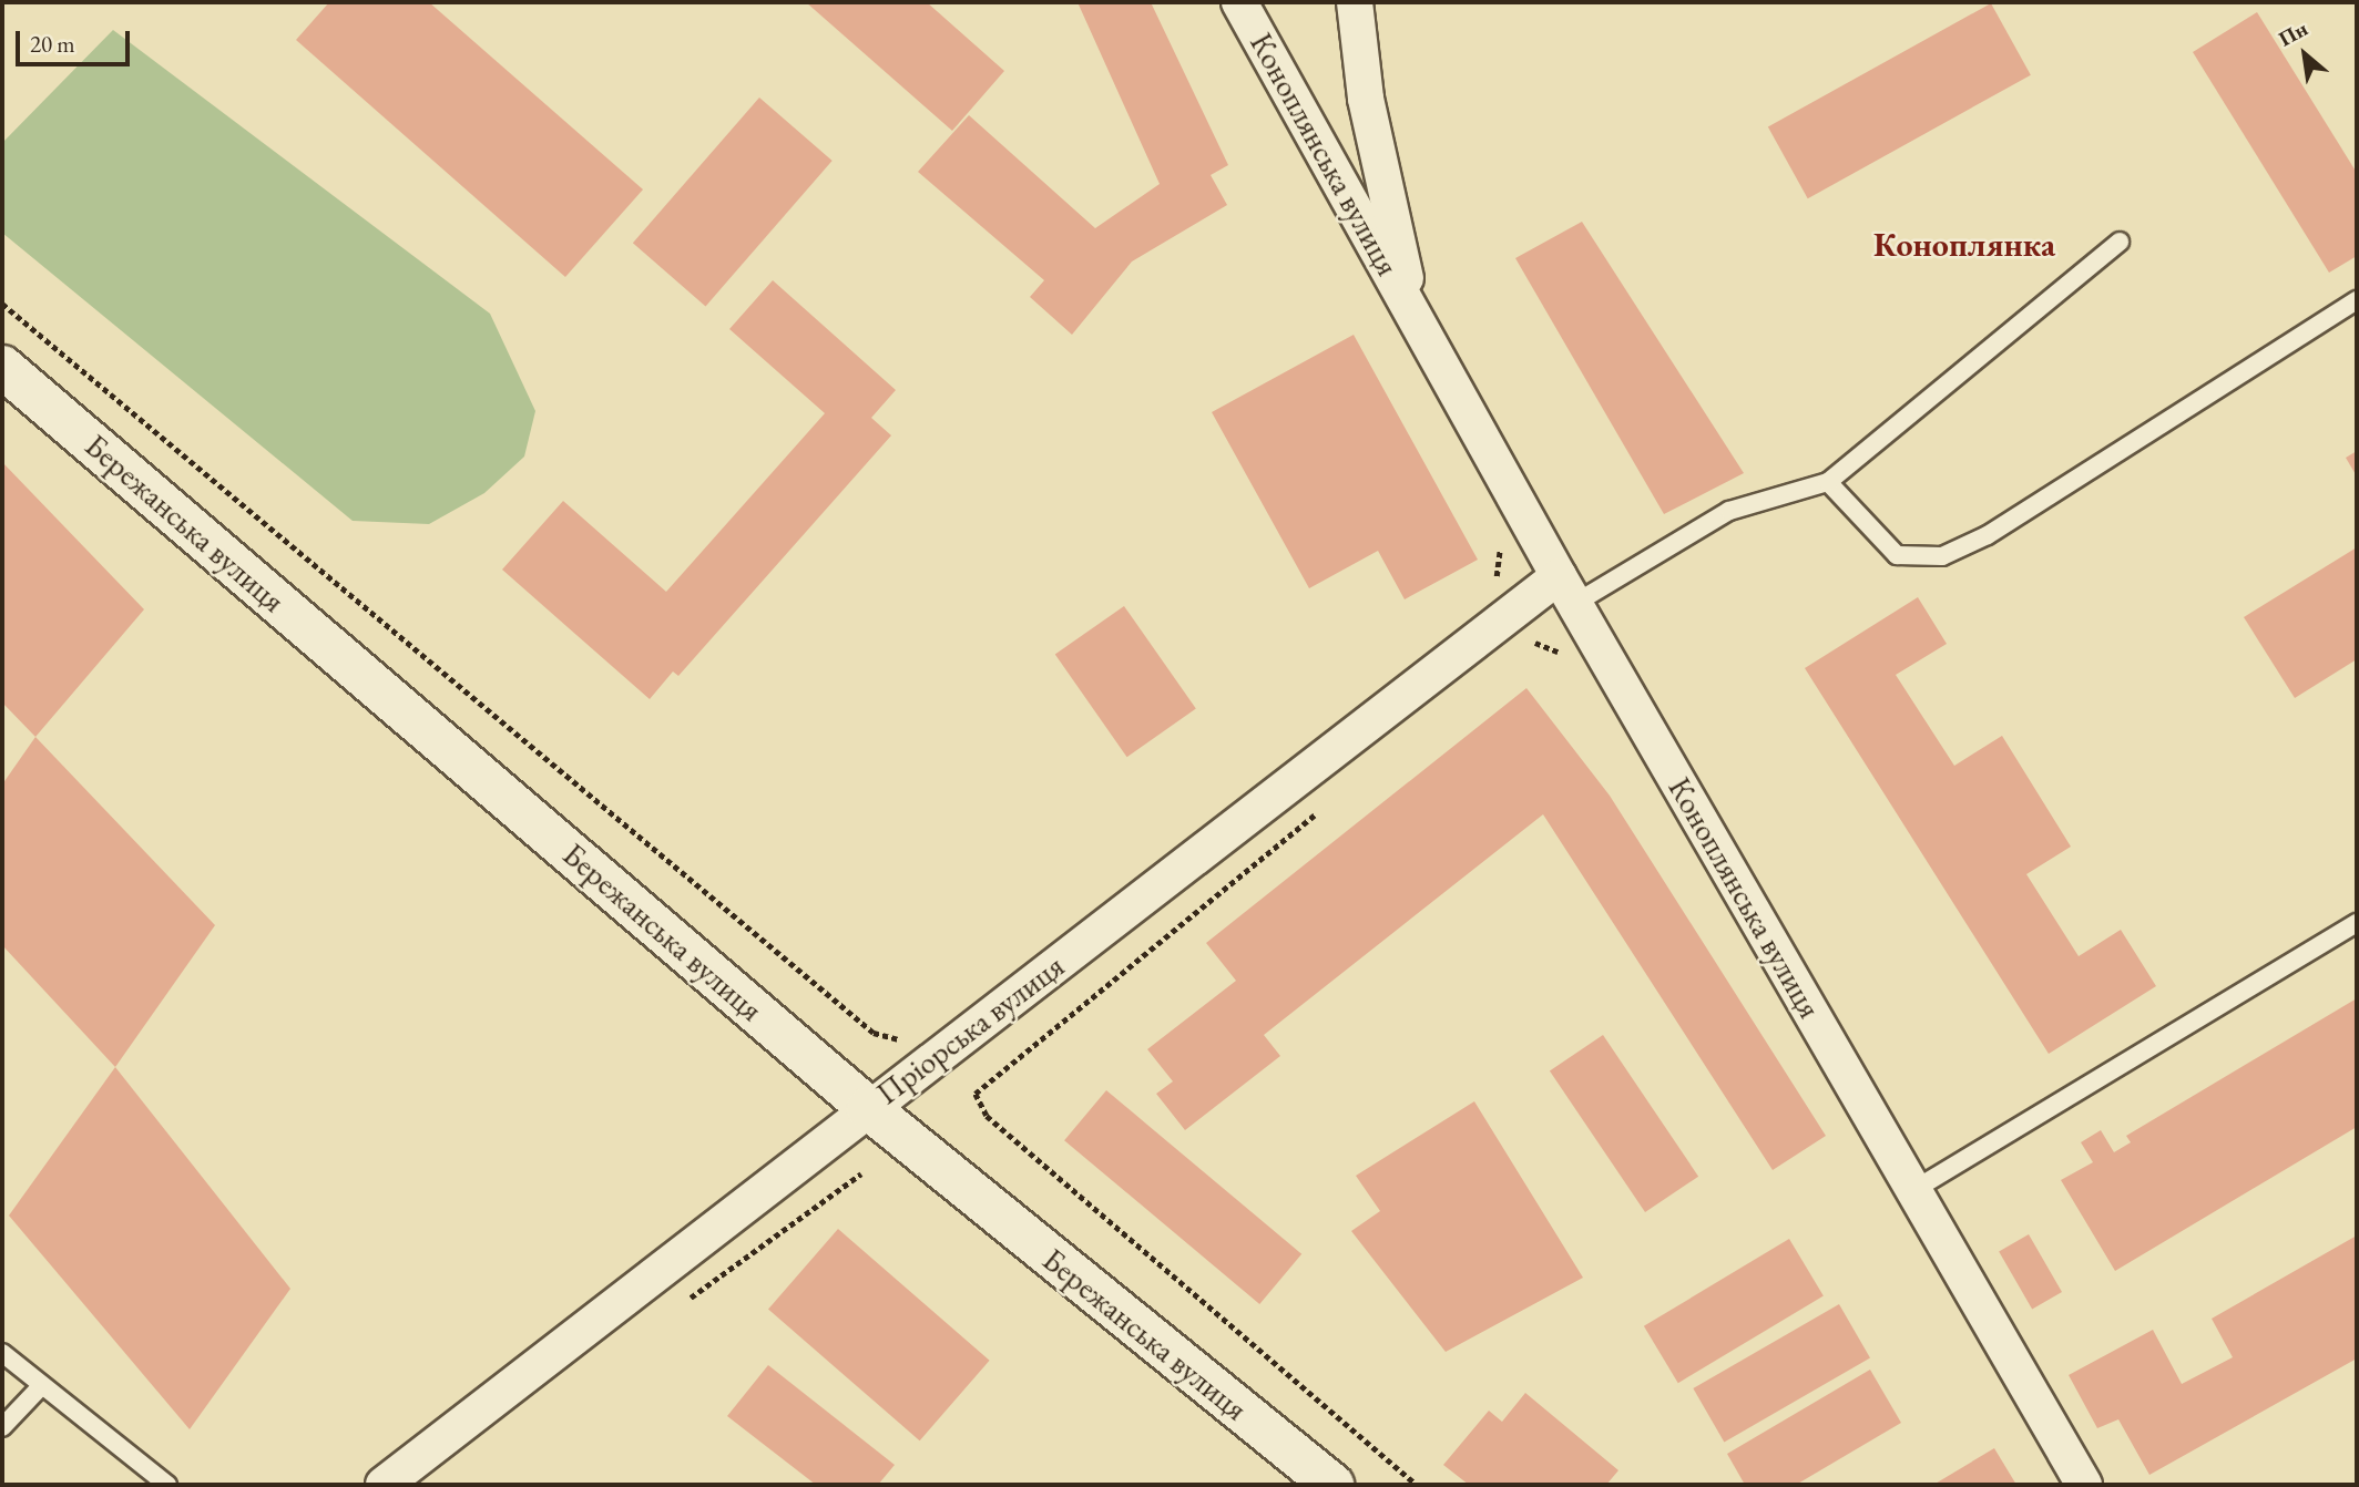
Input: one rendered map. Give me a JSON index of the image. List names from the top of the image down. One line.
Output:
{"streets":{"street":["Коноплянська вулиця","Бережанська вулиця","Пріорська вулиця"]},"crossings":[["Коноплянська вулиця","Пріорська вулиця"],["Бережанська вулиця","Пріорська вулиця"]],"districts":["Коноплянка"],"scale_bar":"20 m","north":"top left"}
